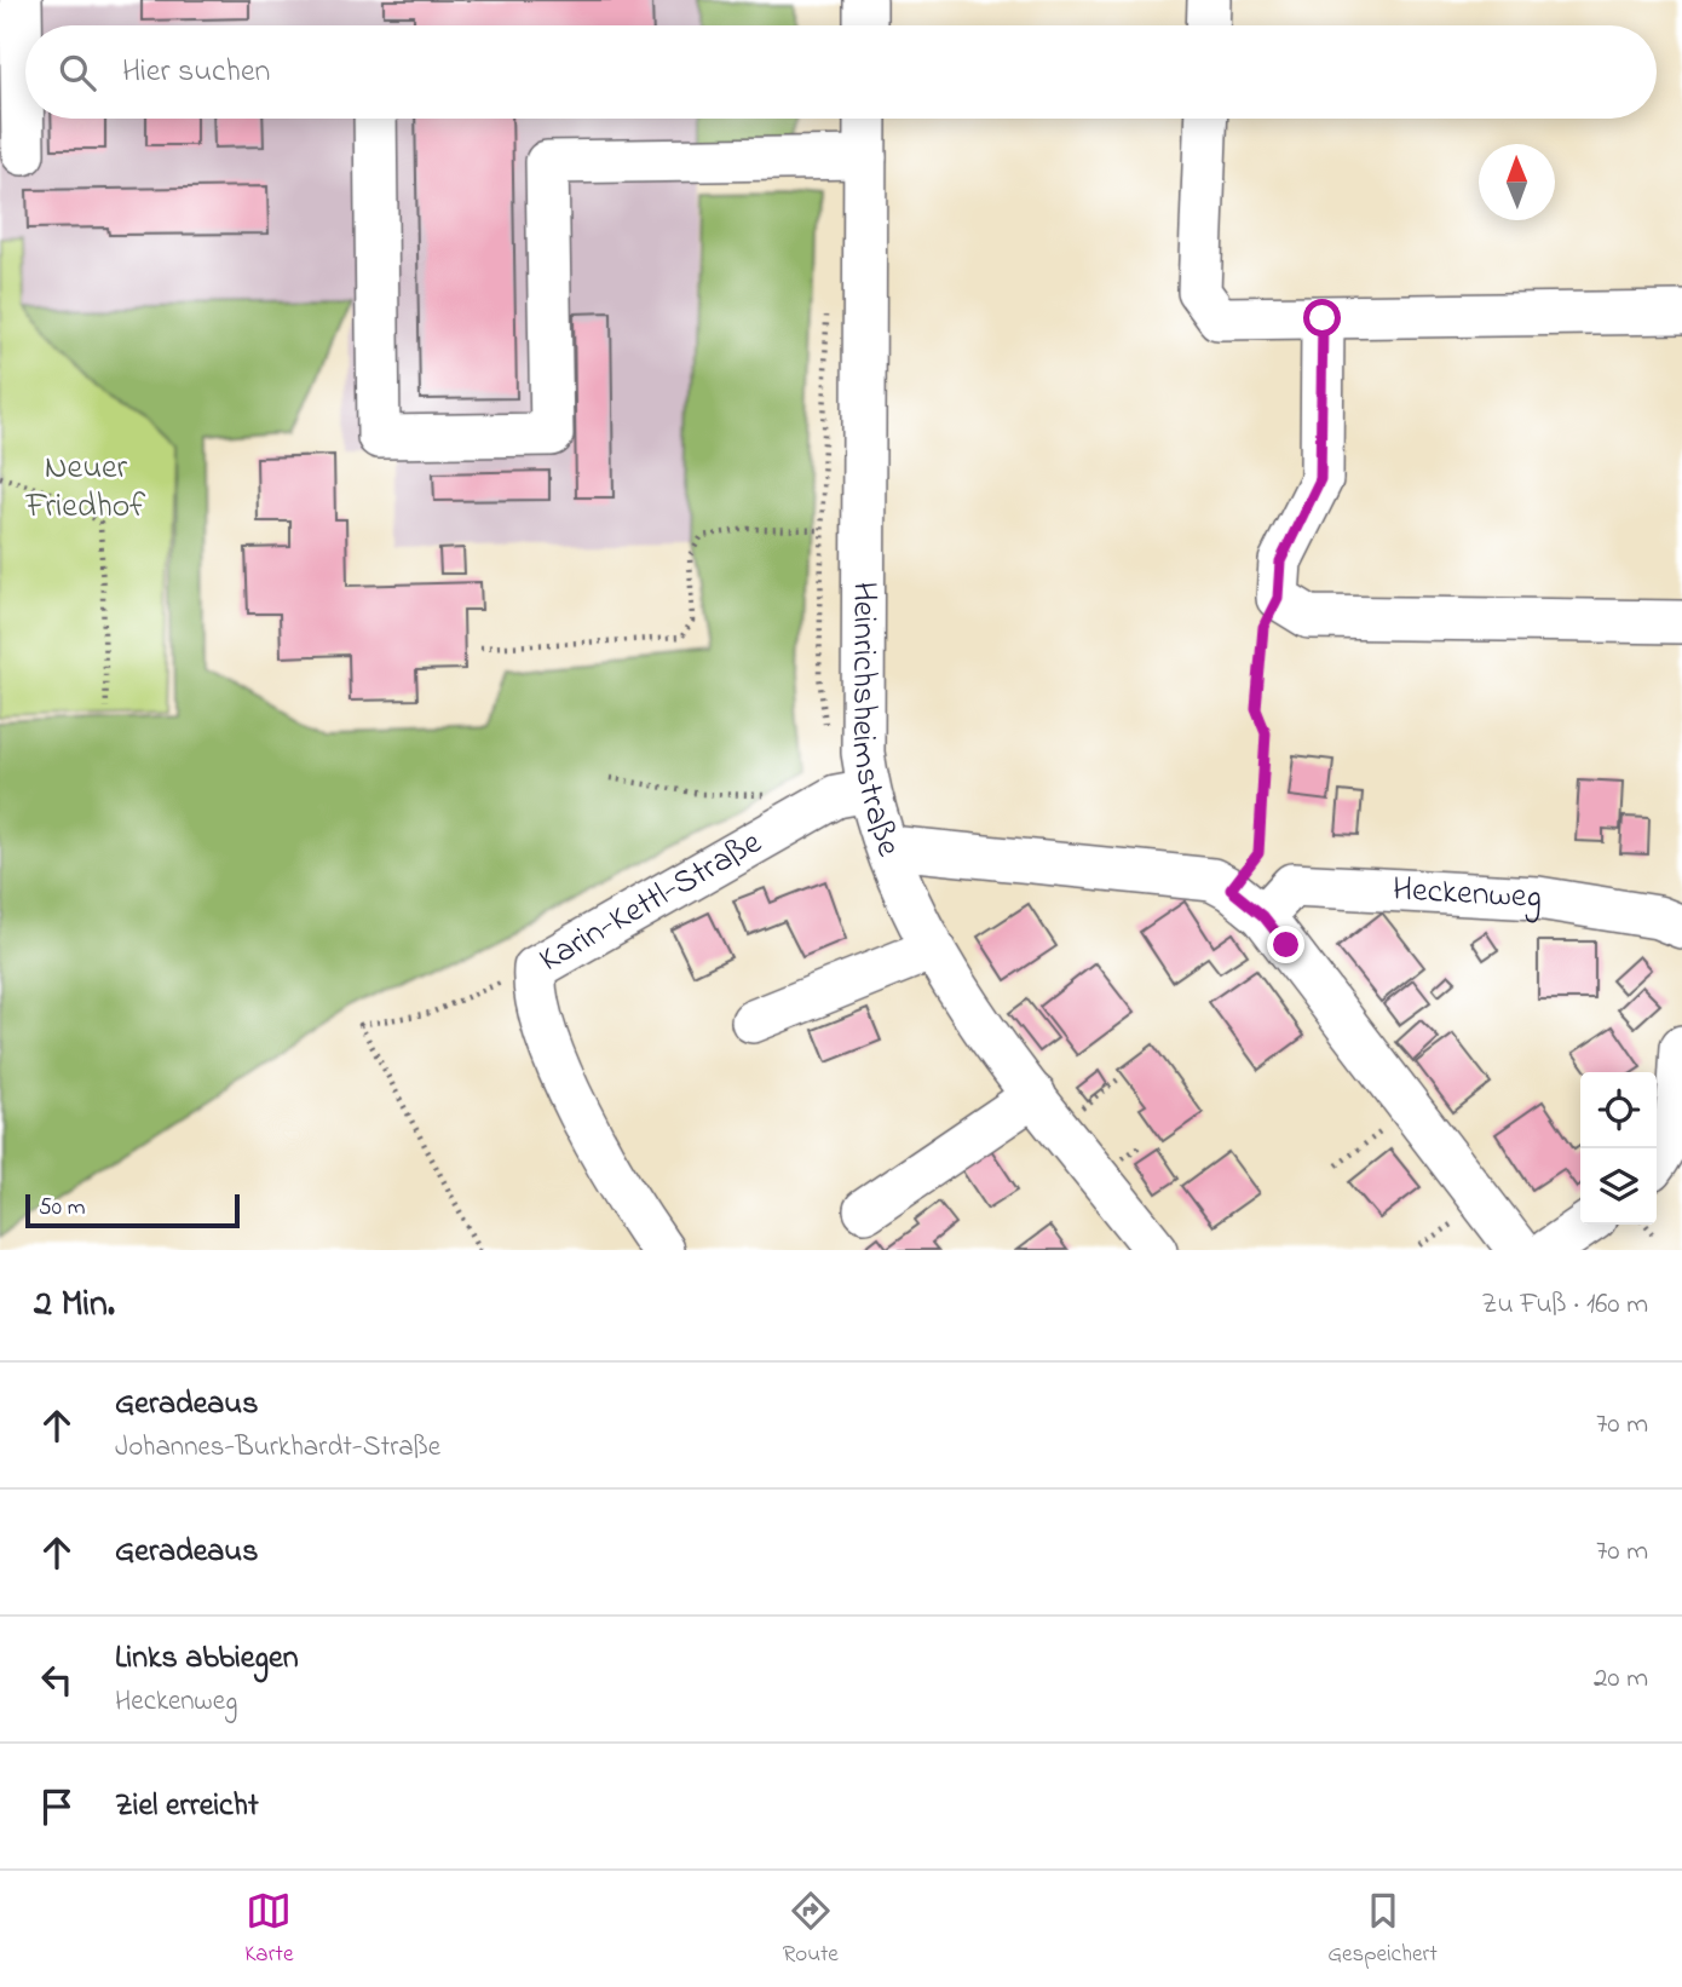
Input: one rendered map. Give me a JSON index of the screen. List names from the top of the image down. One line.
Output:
{"streets":{"street":["Heinrichsheimstraße","Heckenweg","Karin-Kettl-Straße"]},"crossings":[["Heinrichsheimstraße","Karin-Kettl-Straße"]],"parks":["Neuer Friedhof"],"scale_bar":"50 m","north":"top","page":{"search":"Hier suchen","scale":"50 m","heading":["2 Min.","Zu Fuß · 160 m"],"list":[["Geradeaus","Johannes-Burkhardt-Straße","70 m"],["Geradeaus","70 m"],["Links abbiegen","Heckenweg","20 m"],"Ziel erreicht"],"nav":["Karte","Route","Gespeichert"]}}
